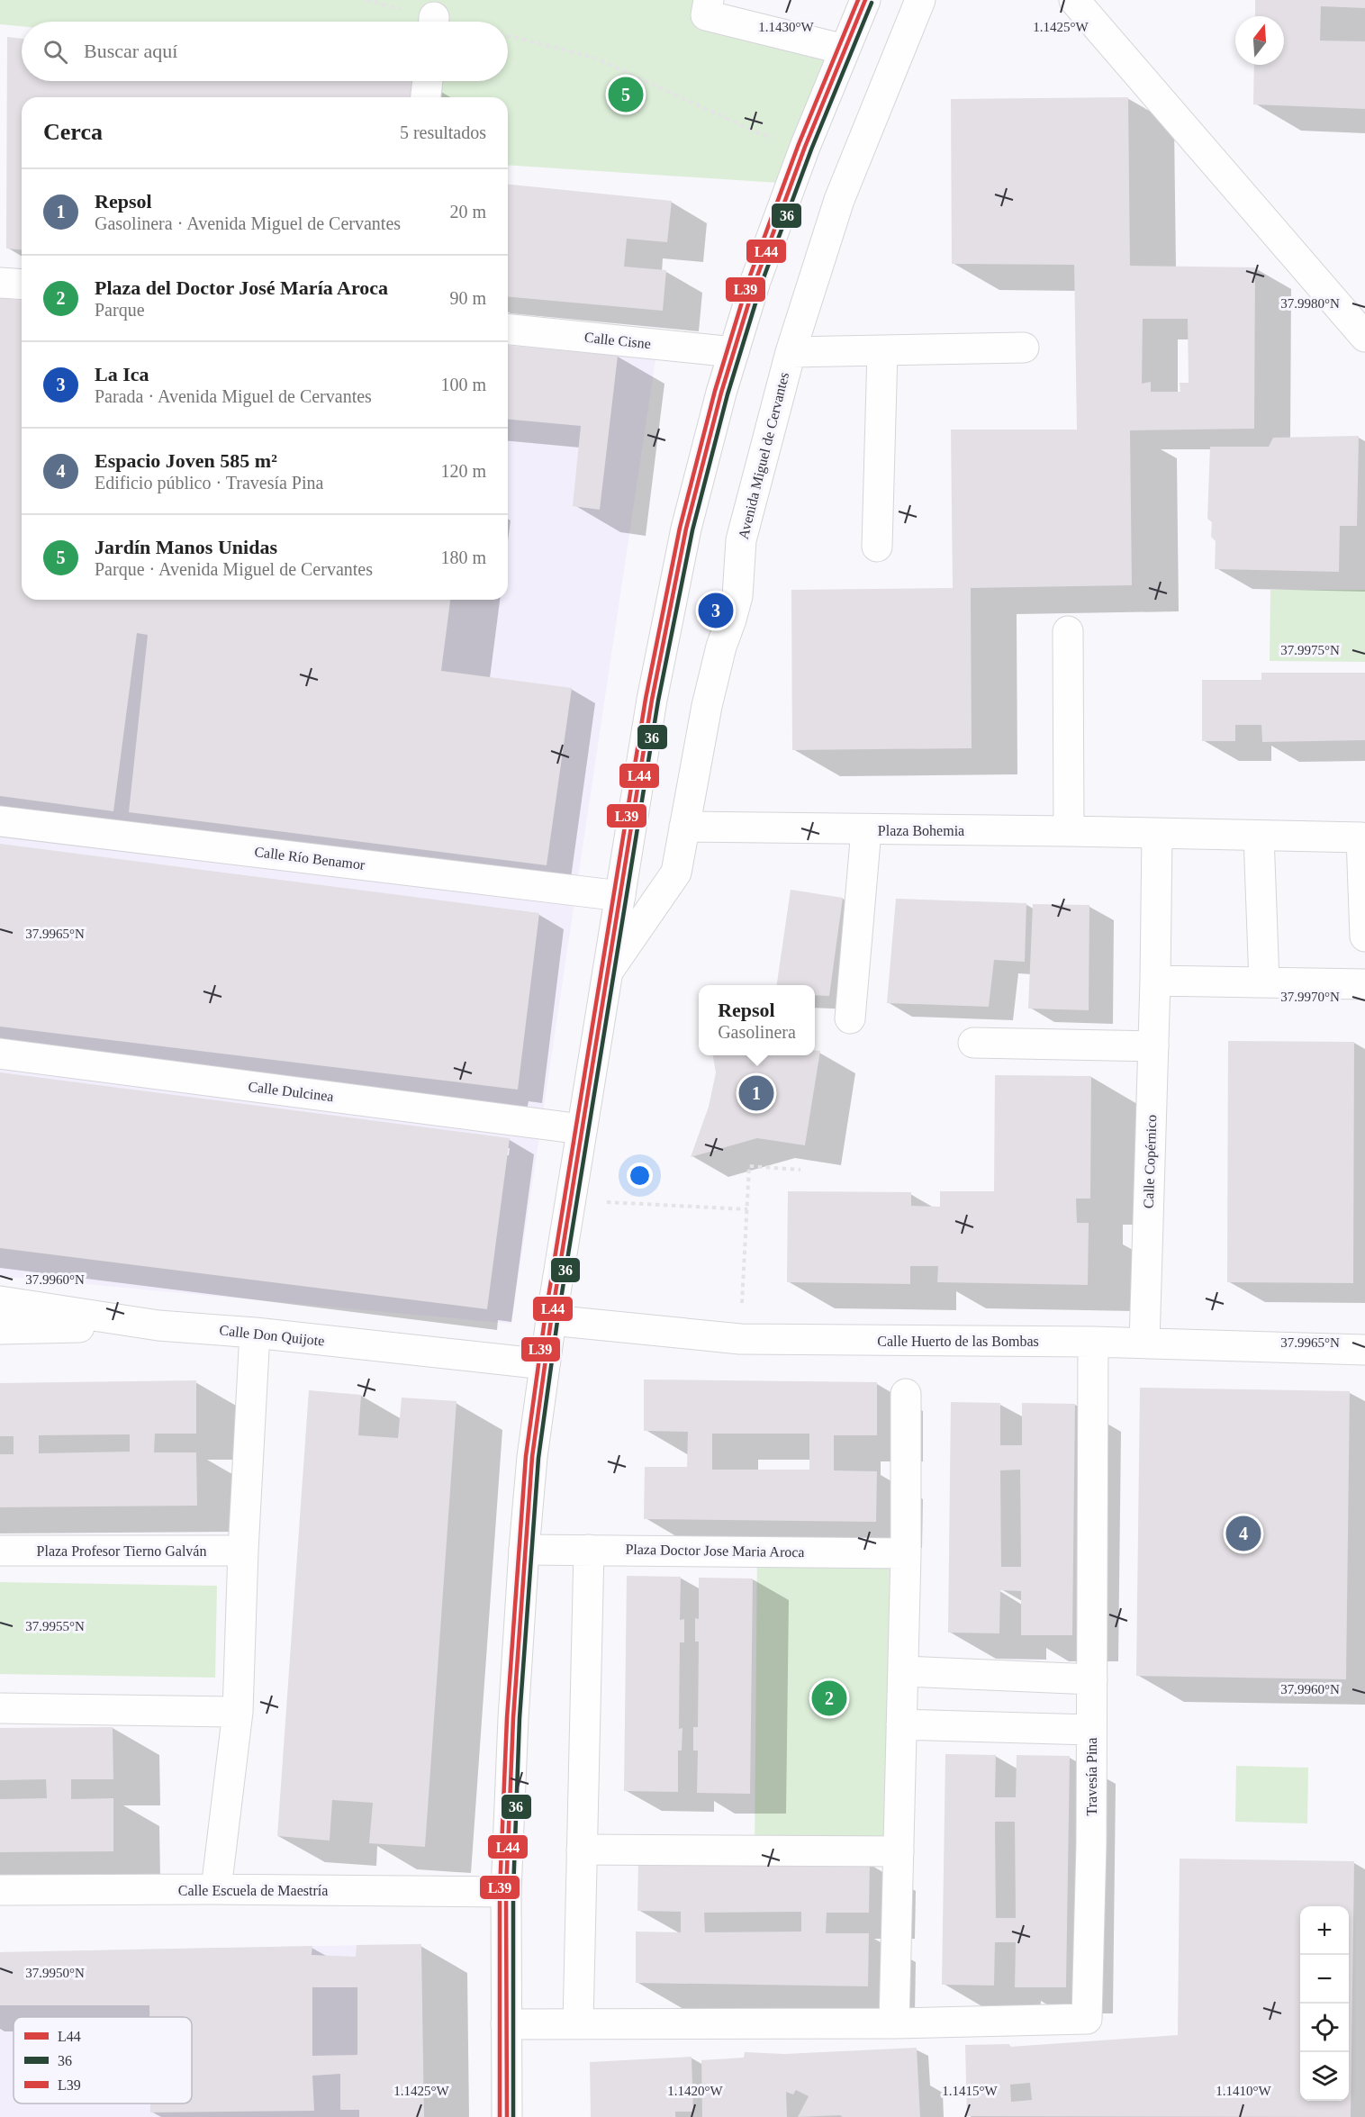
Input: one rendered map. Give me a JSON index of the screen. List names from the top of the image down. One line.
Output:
{"streets":{"street":["Calle Cisne","Avenida Miguel de Cervantes","Plaza Bohemia","Calle Río Benamor","Calle Dulcinea","Calle Copérnico","Calle Don Quijote","Calle Huerto de las Bombas","Plaza Profesor Tierno Galván","Plaza Doctor Jose Maria Aroca","Travesía Pina","Calle Escuela de Maestría"]},"crossings":[["Calle Cisne","Avenida Miguel de Cervantes"],["Avenida Miguel de Cervantes","Plaza Bohemia"],["Avenida Miguel de Cervantes","Calle Río Benamor"],["Avenida Miguel de Cervantes","Calle Dulcinea"],["Avenida Miguel de Cervantes","Calle Don Quijote"],["Avenida Miguel de Cervantes","Calle Huerto de las Bombas"],["Avenida Miguel de Cervantes","Plaza Doctor Jose Maria Aroca"],["Avenida Miguel de Cervantes","Calle Escuela de Maestría"],["Calle Copérnico","Calle Huerto de las Bombas"],["Calle Huerto de las Bombas","Travesía Pina"]],"lines":["transit line L44","transit line L39","transit line 36"],"legend":["L44","36","L39"],"north":"top","page":{"search":"Buscar aquí","pins":["5","3","1","4","2"],"heading":["Cerca","5 resultados"],"list":[{"mark":"1","name":"Repsol","note":"Gasolinera · Avenida Miguel de Cervantes","value":"20 m"},{"mark":"2","name":"Plaza del Doctor José María Aroca","note":"Parque","value":"90 m"},{"mark":"3","name":"La Ica","note":"Parada · Avenida Miguel de Cervantes","value":"100 m"},{"mark":"4","name":"Espacio Joven 585 m²","note":"Edificio público · Travesía Pina","value":"120 m"},{"mark":"5","name":"Jardín Manos Unidas","note":"Parque · Avenida Miguel de Cervantes","value":"180 m"}],"popup":["Repsol","Gasolinera"],"map_buttons":["+","−"]},"coordinates":["1.1430°W","1.1425°W","37.9980°N","37.9975°N","37.9965°N","37.9970°N","37.9960°N","37.9955°N","37.9950°N","1.1420°W","1.1415°W","1.1410°W"]}
